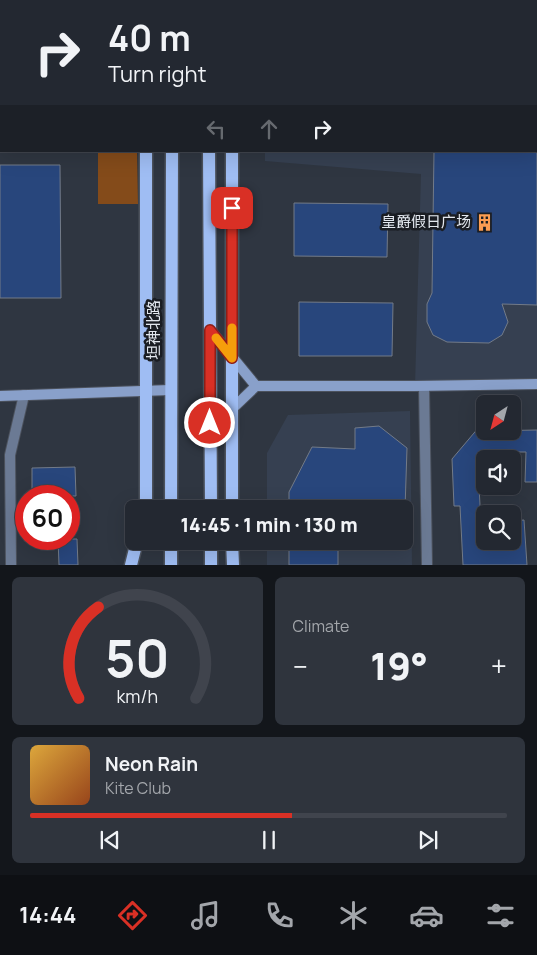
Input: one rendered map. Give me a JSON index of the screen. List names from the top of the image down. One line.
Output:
{"streets":{"main road":["坦神北路"]},"places":{"building":["皇爵假日广场"]},"north":"bottom left","page":{"turn":["40 m","Turn right"],"limit":"60","trip":"14:45 · 1 min · 130 m","tile":"Climate","heat":["−","19°","+"],"song":["Neon Rain","Kite Club"],"tabs":"14:44","gauge":["50","km/h"]}}
